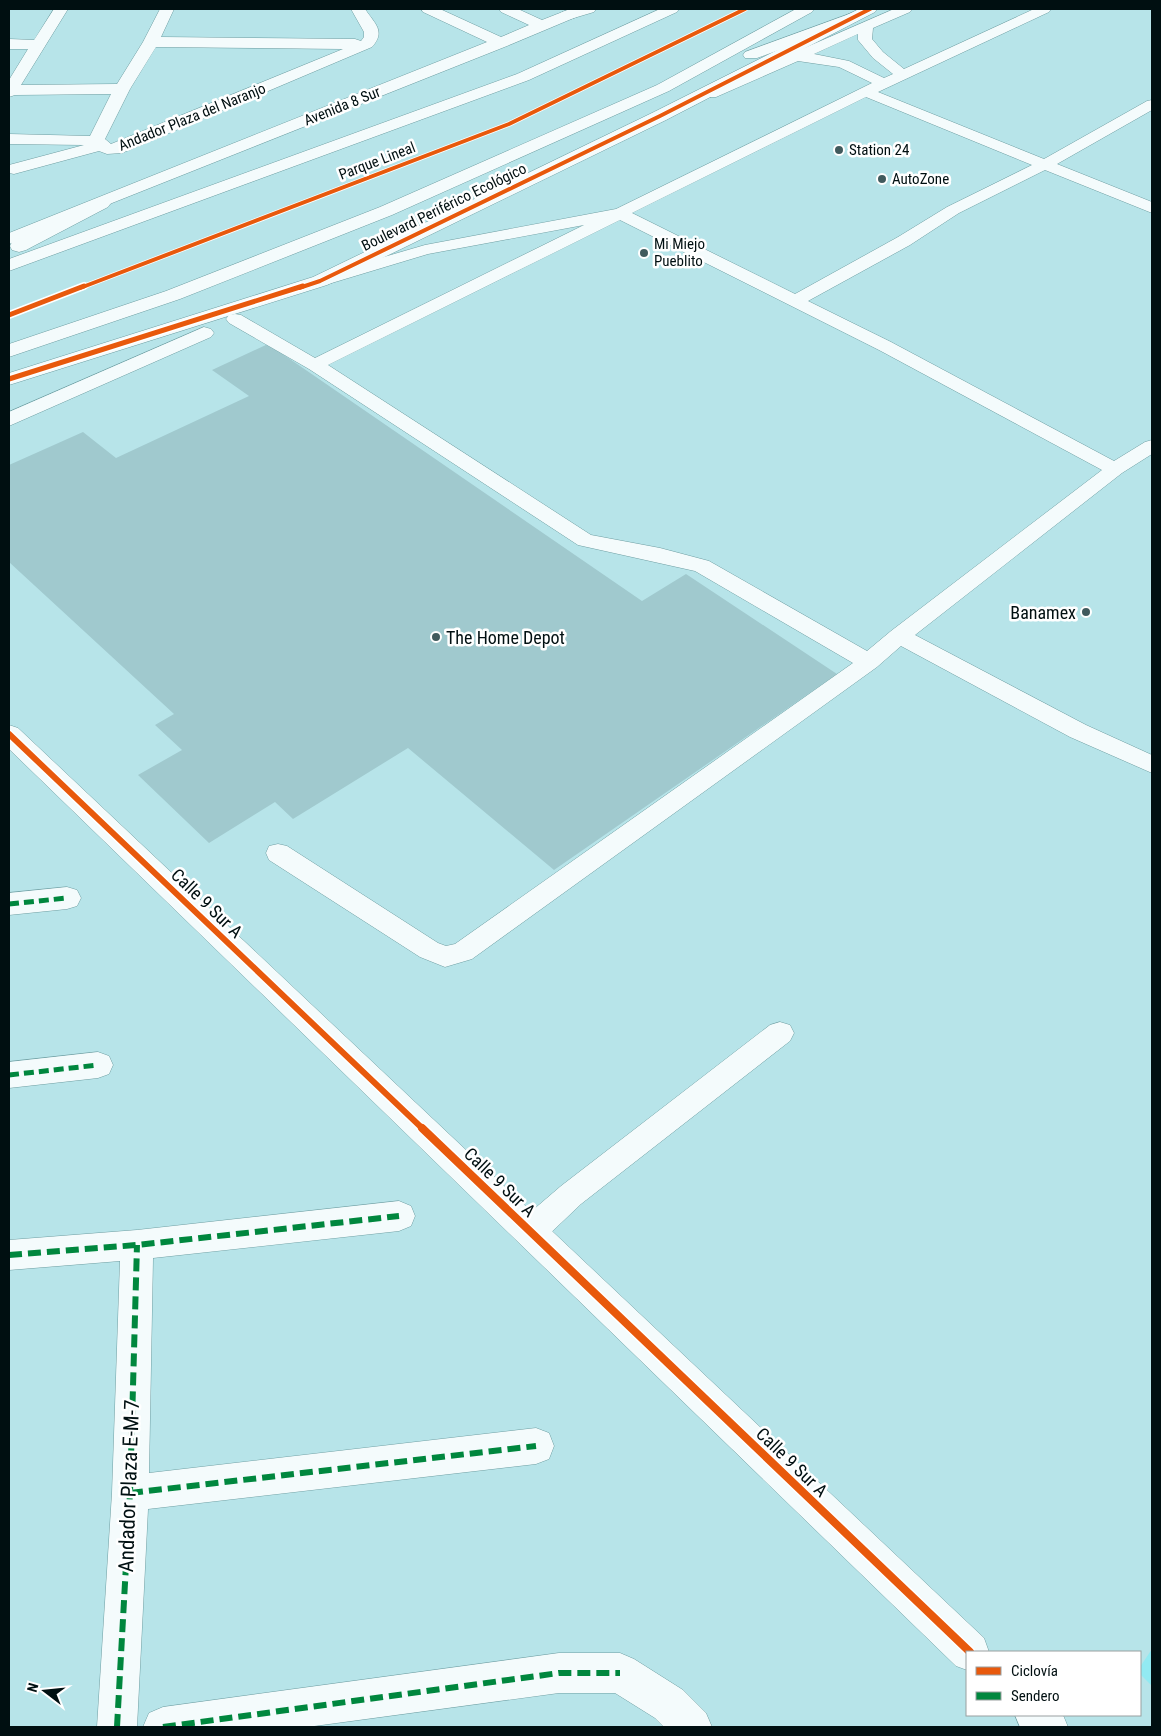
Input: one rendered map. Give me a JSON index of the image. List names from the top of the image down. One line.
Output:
{"streets":{"main road":["Avenida 8 Sur","Andador Plaza del Naranjo","Boulevard Periférico Ecológico","Calle 9 Sur A","Andador Plaza E-M-7"],"cycle path":["Parque Lineal"]},"places":["Station 24","AutoZone","Mi Miejo Pueblito","Banamex","The Home Depot"],"legend":["Ciclovía","Sendero"],"north":"left"}
